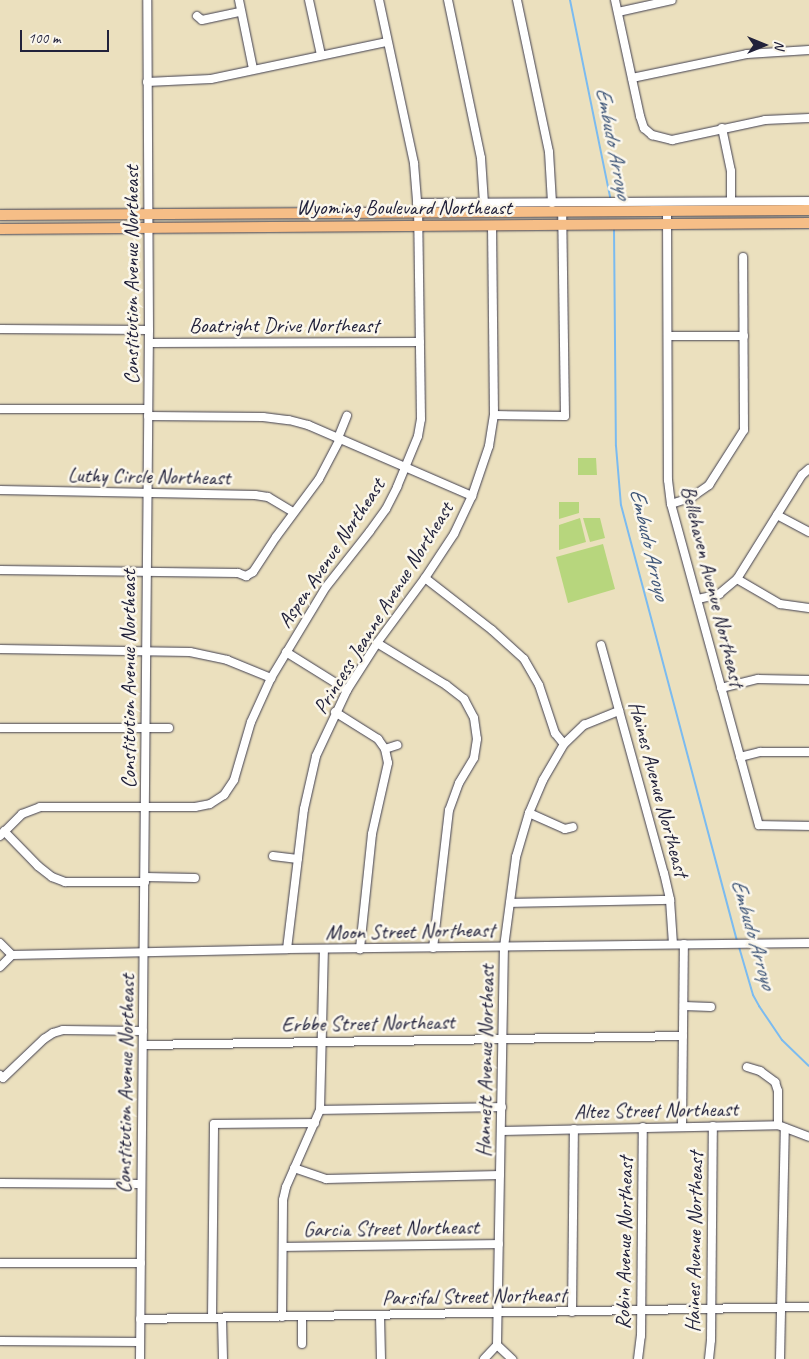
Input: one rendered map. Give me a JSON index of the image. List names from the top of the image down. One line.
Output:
{"streets":{"main road":["Wyoming Boulevard Northeast"],"street":["Constitution Avenue Northeast","Boatright Drive Northeast","Luthy Circle Northeast","Aspen Avenue Northeast","Bellehaven Avenue Northeast","Princess Jeanne Avenue Northeast","Haines Avenue Northeast","Moon Street Northeast","Erbbe Street Northeast","Hannett Avenue Northeast","Altez Street Northeast","Garcia Street Northeast","Robin Avenue Northeast","Parsifal Street Northeast"]},"crossings":[["Wyoming Boulevard Northeast","Constitution Avenue Northeast"],["Wyoming Boulevard Northeast","Aspen Avenue Northeast"],["Wyoming Boulevard Northeast","Bellehaven Avenue Northeast"],["Wyoming Boulevard Northeast","Princess Jeanne Avenue Northeast"],["Constitution Avenue Northeast","Boatright Drive Northeast"],["Constitution Avenue Northeast","Luthy Circle Northeast"],["Constitution Avenue Northeast","Aspen Avenue Northeast"],["Constitution Avenue Northeast","Moon Street Northeast"],["Constitution Avenue Northeast","Erbbe Street Northeast"],["Constitution Avenue Northeast","Parsifal Street Northeast"],["Boatright Drive Northeast","Aspen Avenue Northeast"],["Princess Jeanne Avenue Northeast","Moon Street Northeast"],["Haines Avenue Northeast","Moon Street Northeast"],["Haines Avenue Northeast","Erbbe Street Northeast"],["Haines Avenue Northeast","Hannett Avenue Northeast"],["Haines Avenue Northeast","Altez Street Northeast"],["Haines Avenue Northeast","Parsifal Street Northeast"],["Moon Street Northeast","Hannett Avenue Northeast"],["Erbbe Street Northeast","Hannett Avenue Northeast"],["Hannett Avenue Northeast","Altez Street Northeast"],["Hannett Avenue Northeast","Garcia Street Northeast"],["Hannett Avenue Northeast","Parsifal Street Northeast"],["Altez Street Northeast","Robin Avenue Northeast"],["Robin Avenue Northeast","Parsifal Street Northeast"]],"water":["Embudo Arroyo"],"scale_bar":"100 m","north":"right"}
